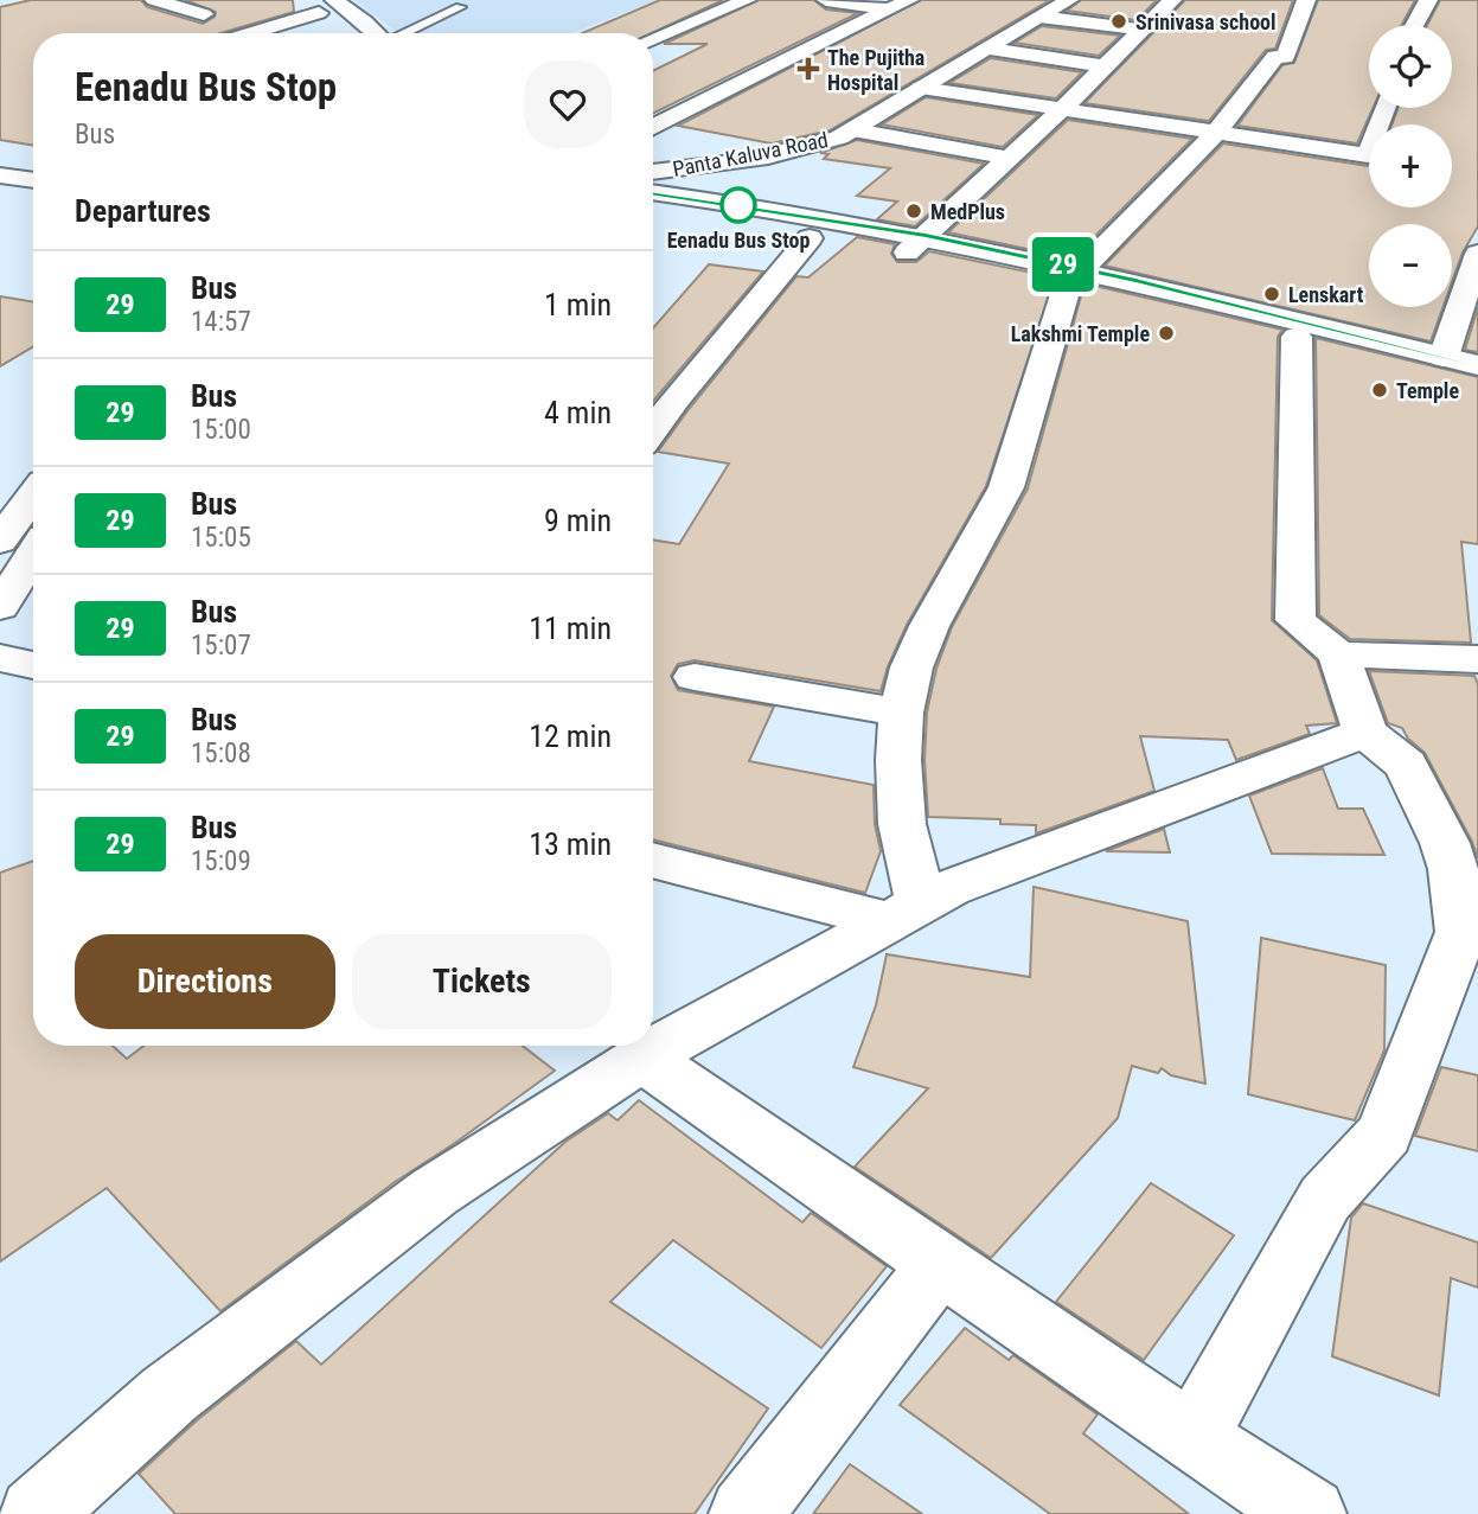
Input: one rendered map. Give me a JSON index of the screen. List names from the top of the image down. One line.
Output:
{"streets":{"main road":["Panta Kaluva Road"]},"places":{"other":["Srinivasa school","Eenadu Bus Stop","MedPlus","Lenskart","Lakshmi Temple","Temple"],"health":["The Pujitha Hospital"]},"lines":["bus line 29"],"page":{"on_map":"29","map_buttons":["+","−"],"heading":[["Eenadu Bus Stop","Bus"],"Departures"],"list":[{"mark":"29","name":"Bus","note":"14:57","value":"1 min"},{"mark":"29","name":"Bus","note":"15:00","value":"4 min"},{"mark":"29","name":"Bus","note":"15:05","value":"9 min"},{"mark":"29","name":"Bus","note":"15:07","value":"11 min"},{"mark":"29","name":"Bus","note":"15:08","value":"12 min"},{"mark":"29","name":"Bus","note":"15:09","value":"13 min"}],"buttons":["Directions","Tickets"]}}
